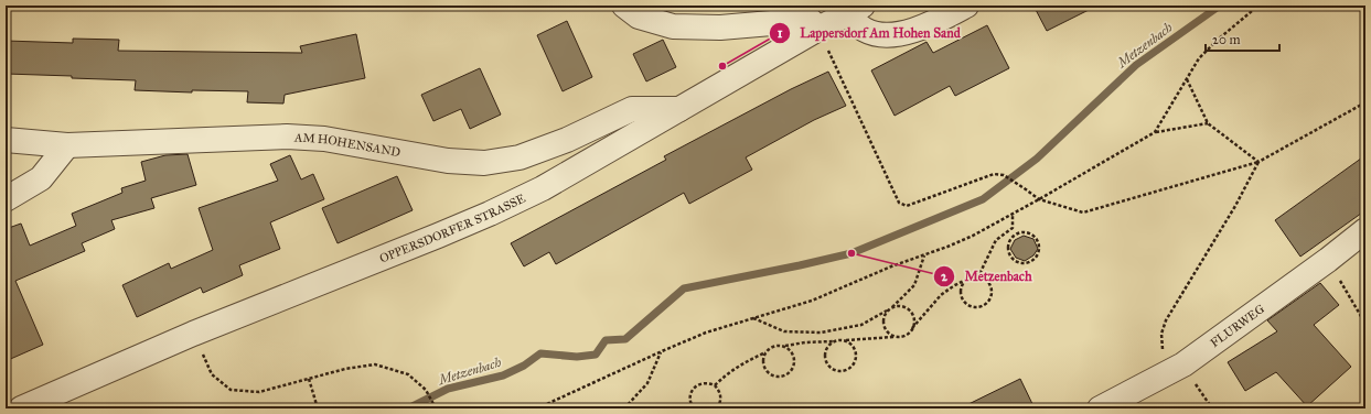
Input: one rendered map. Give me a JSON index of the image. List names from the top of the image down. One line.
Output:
{"streets":{"street":["AM HOHENSAND","OPPERSDORFER STRASSE","FLURWEG"]},"crossings":[["AM HOHENSAND","OPPERSDORFER STRASSE"]],"water":["Metzenbach"],"places":["Lappersdorf Am Hohen Sand","Metzenbach"],"scale_bar":"20 m"}
